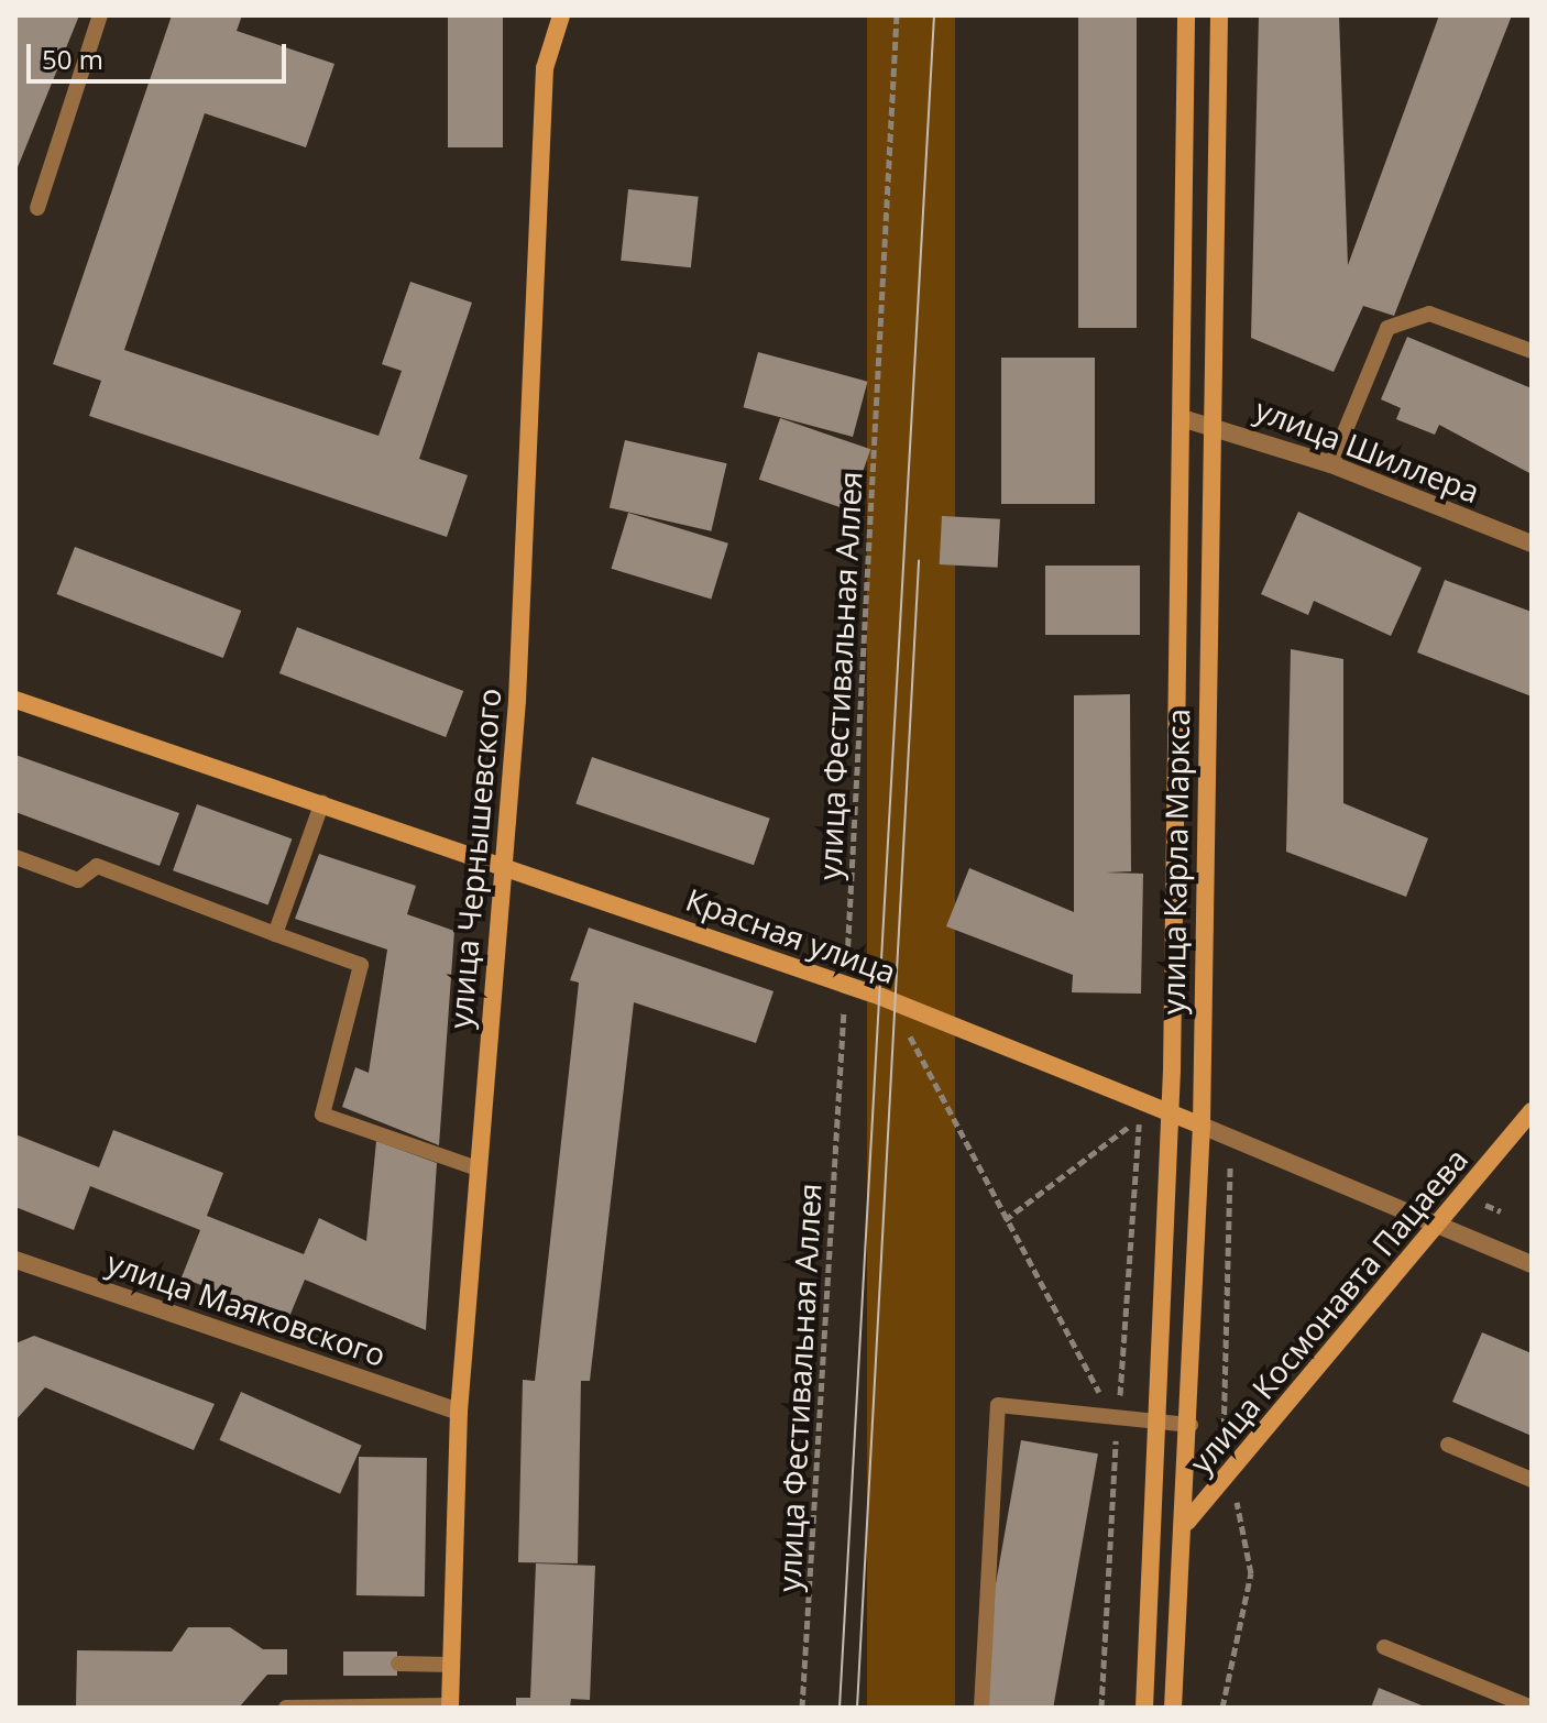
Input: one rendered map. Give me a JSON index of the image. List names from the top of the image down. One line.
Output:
{"streets":{"street":["улица Шиллера","улица Чернышевского","улица Карла Маркса","Красная улица","улица Маяковского","улица Космонавта Пацаева"],"path":["улица Фестивальная Аллея"]},"crossings":[["улица Шиллера","улица Карла Маркса"],["улица Фестивальная Аллея","Красная улица"],["улица Чернышевского","Красная улица"],["улица Чернышевского","улица Маяковского"],["улица Карла Маркса","Красная улица"],["улица Карла Маркса","улица Космонавта Пацаева"],["Красная улица","улица Космонавта Пацаева"]],"scale_bar":"50 m"}
